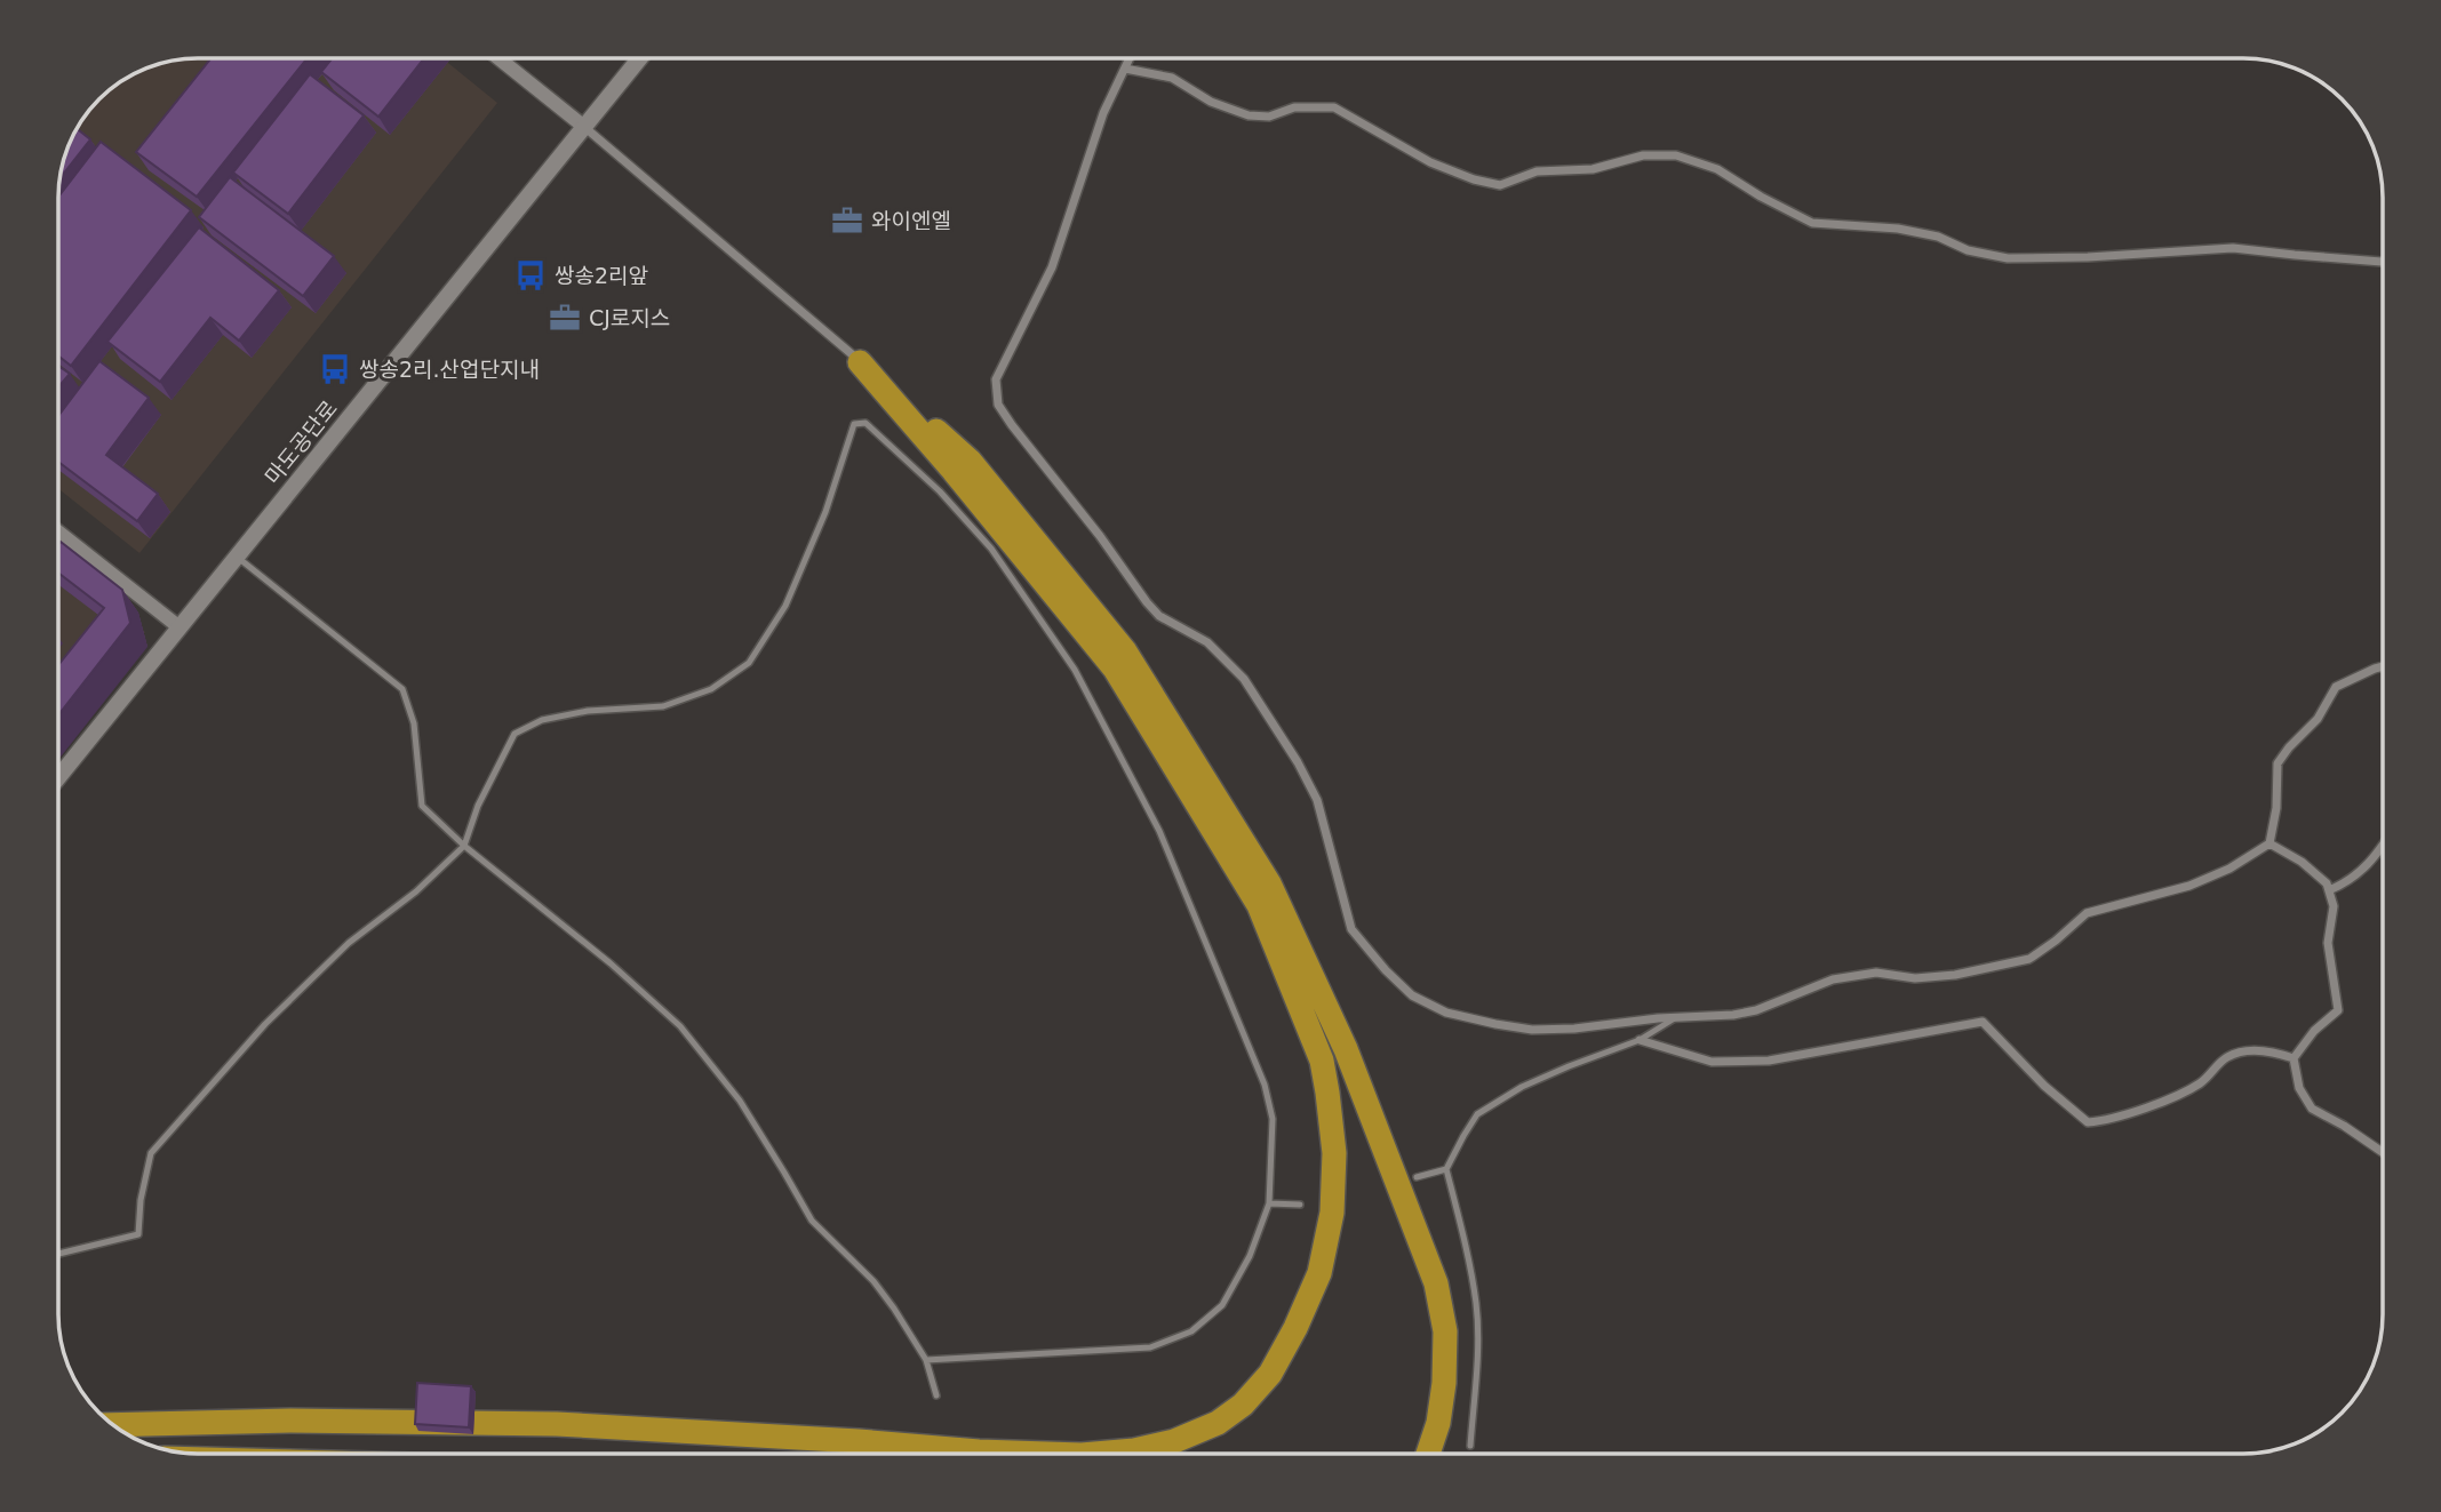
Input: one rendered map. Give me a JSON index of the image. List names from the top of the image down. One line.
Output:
{"streets":{"main road":["마도공단로"]},"places":{"office":["와이엔엘","CJ로지스"],"bus stop":["쌍송2리앞","쌍송2리.산업단지내"]}}
